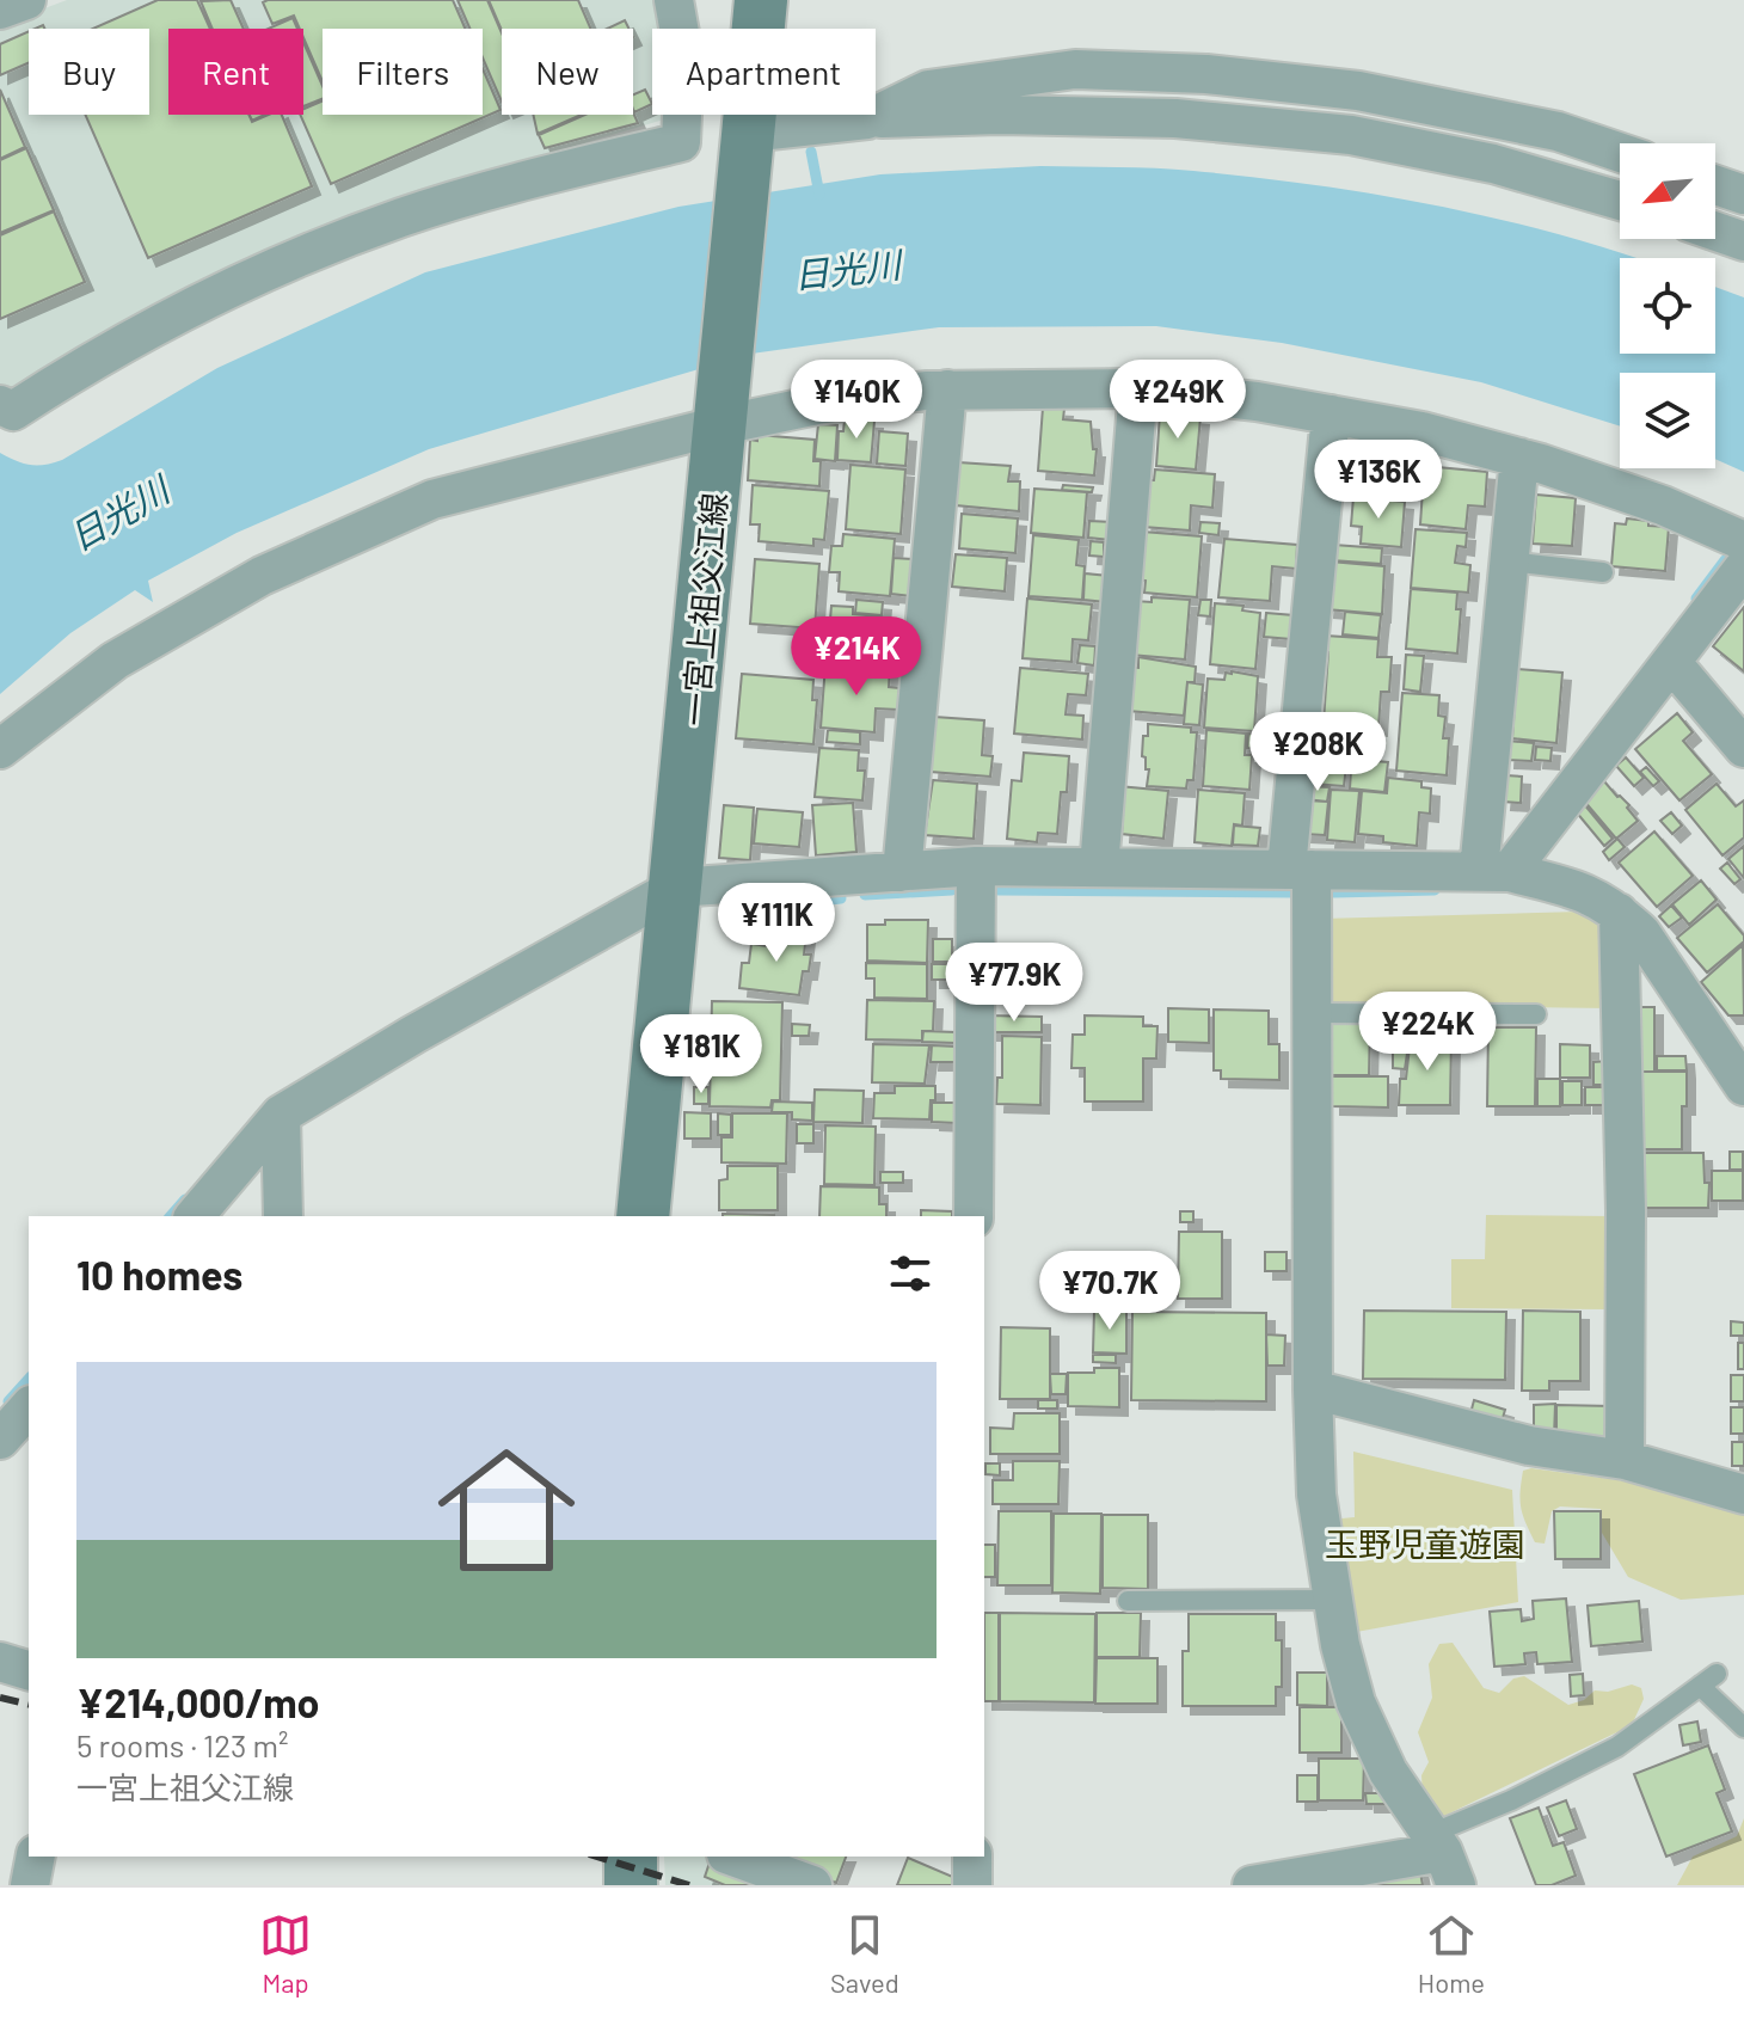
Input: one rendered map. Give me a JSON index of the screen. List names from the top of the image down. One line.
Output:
{"streets":{"main road":["一宮上祖父江線"]},"water":["日光川"],"parks":["玉野児童遊園"],"north":"bottom left","page":{"chip":["Buy","Rent","Filters","New","Apartment"],"price":["¥140K","¥249K","¥136K","¥214K","¥208K","¥111K","¥77.9K","¥224K","¥181K","¥70.7K"],"heading":"10 homes","list":[{"name":"¥214,000/mo","note":"5 rooms · 123 m² · 一宮上祖父江線"}],"tabs":["Map","Saved","Home"]}}
